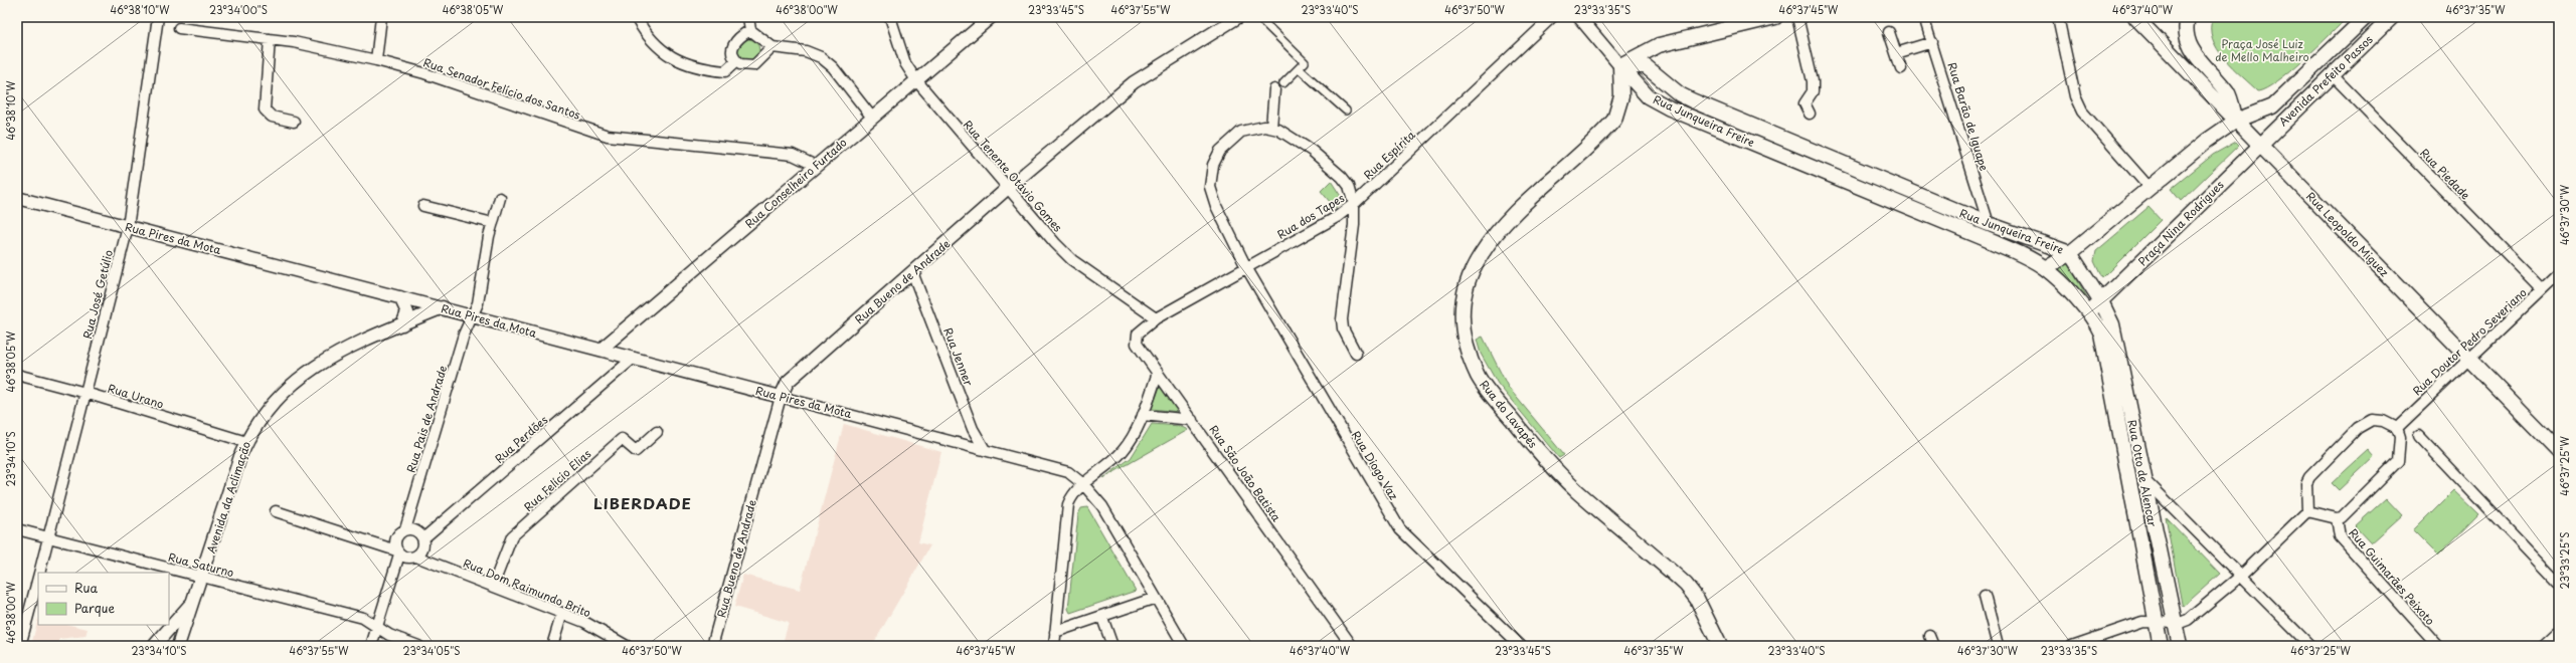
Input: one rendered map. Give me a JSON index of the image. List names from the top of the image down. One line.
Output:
{"streets":{"main road":["Avenida Prefeito Passos","Rua Junqueira Freire","Praça Nina Rodrigues","Rua Leopoldo Miguez","Rua do Lavapés","Rua Otto de Alencar"],"street":["Rua Senador Felício dos Santos","Rua Barão de Iguape","Rua Espírita","Rua Piedade","Rua Tenente Otávio Gomes","Rua Conselheiro Furtado","Rua dos Tapes","Rua Pires da Mota","Rua Bueno de Andrade","Rua José Getúlio","Rua Doutor Pedro Severiano","Rua Jenner","Rua Urano","Rua Pais de Andrade","Rua Perdões","Rua Diogo Vaz","Rua São João Batista","Rua Felício Elias","Avenida da Aclimação","Rua Saturno","Rua Guimarães Peixoto","Rua Dom Raimundo Brito"]},"crossings":[["Avenida Prefeito Passos","Rua Piedade"],["Avenida Prefeito Passos","Praça Nina Rodrigues"],["Avenida Prefeito Passos","Rua Leopoldo Miguez"],["Rua Senador Felício dos Santos","Rua Conselheiro Furtado"],["Rua Barão de Iguape","Rua Junqueira Freire"],["Rua Junqueira Freire","Praça Nina Rodrigues"],["Rua Junqueira Freire","Rua do Lavapés"],["Rua Junqueira Freire","Rua Otto de Alencar"],["Rua Espírita","Rua dos Tapes"],["Rua Espírita","Rua Diogo Vaz"],["Rua Piedade","Rua Doutor Pedro Severiano"],["Rua Tenente Otávio Gomes","Rua Conselheiro Furtado"],["Rua Tenente Otávio Gomes","Rua Bueno de Andrade"],["Rua Tenente Otávio Gomes","Rua São João Batista"],["Rua Conselheiro Furtado","Rua Pires da Mota"],["Rua dos Tapes","Rua Diogo Vaz"],["Praça Nina Rodrigues","Rua Leopoldo Miguez"],["Praça Nina Rodrigues","Rua Otto de Alencar"],["Rua Leopoldo Miguez","Rua Doutor Pedro Severiano"],["Rua Pires da Mota","Rua Bueno de Andrade"],["Rua Pires da Mota","Rua José Getúlio"],["Rua Pires da Mota","Rua Jenner"],["Rua Pires da Mota","Rua Pais de Andrade"],["Rua Pires da Mota","Rua Perdões"],["Rua Pires da Mota","Avenida da Aclimação"],["Rua Bueno de Andrade","Rua Jenner"],["Rua José Getúlio","Rua Urano"],["Rua José Getúlio","Rua Saturno"],["Rua Urano","Avenida da Aclimação"],["Rua Pais de Andrade","Rua Perdões"],["Rua Pais de Andrade","Rua Dom Raimundo Brito"],["Rua Perdões","Rua Dom Raimundo Brito"],["Rua Felício Elias","Rua Dom Raimundo Brito"],["Avenida da Aclimação","Rua Saturno"]],"districts":["LIBERDADE"],"parks":["Praça José Luiz de Mello Malheiro"],"legend":["Rua","Parque"],"coordinates":["46°38'10\"W","23°34'00\"S","46°38'05\"W","46°38'00\"W","23°33'45\"S","46°37'55\"W","23°33'40\"S","46°37'50\"W","23°33'35\"S","46°37'45\"W","46°37'40\"W","46°37'35\"W","46°37'30\"W","23°34'10\"S","46°37'25\"W","23°33'25\"S","23°34'05\"S"]}
